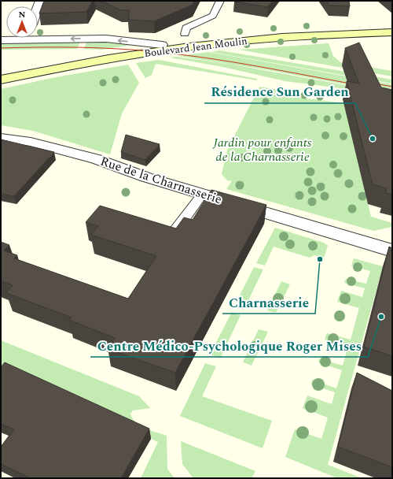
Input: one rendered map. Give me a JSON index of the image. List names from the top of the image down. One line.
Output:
{"streets":{"main road":["Boulevard Jean Moulin"],"street":["Rue de la Charnasserie"]},"parks":["Jardin pour enfants de la Charnasserie"],"places":["Résidence Sun Garden","Charnasserie","Centre Médico-Psychologique Roger Mises"],"north":"top"}
